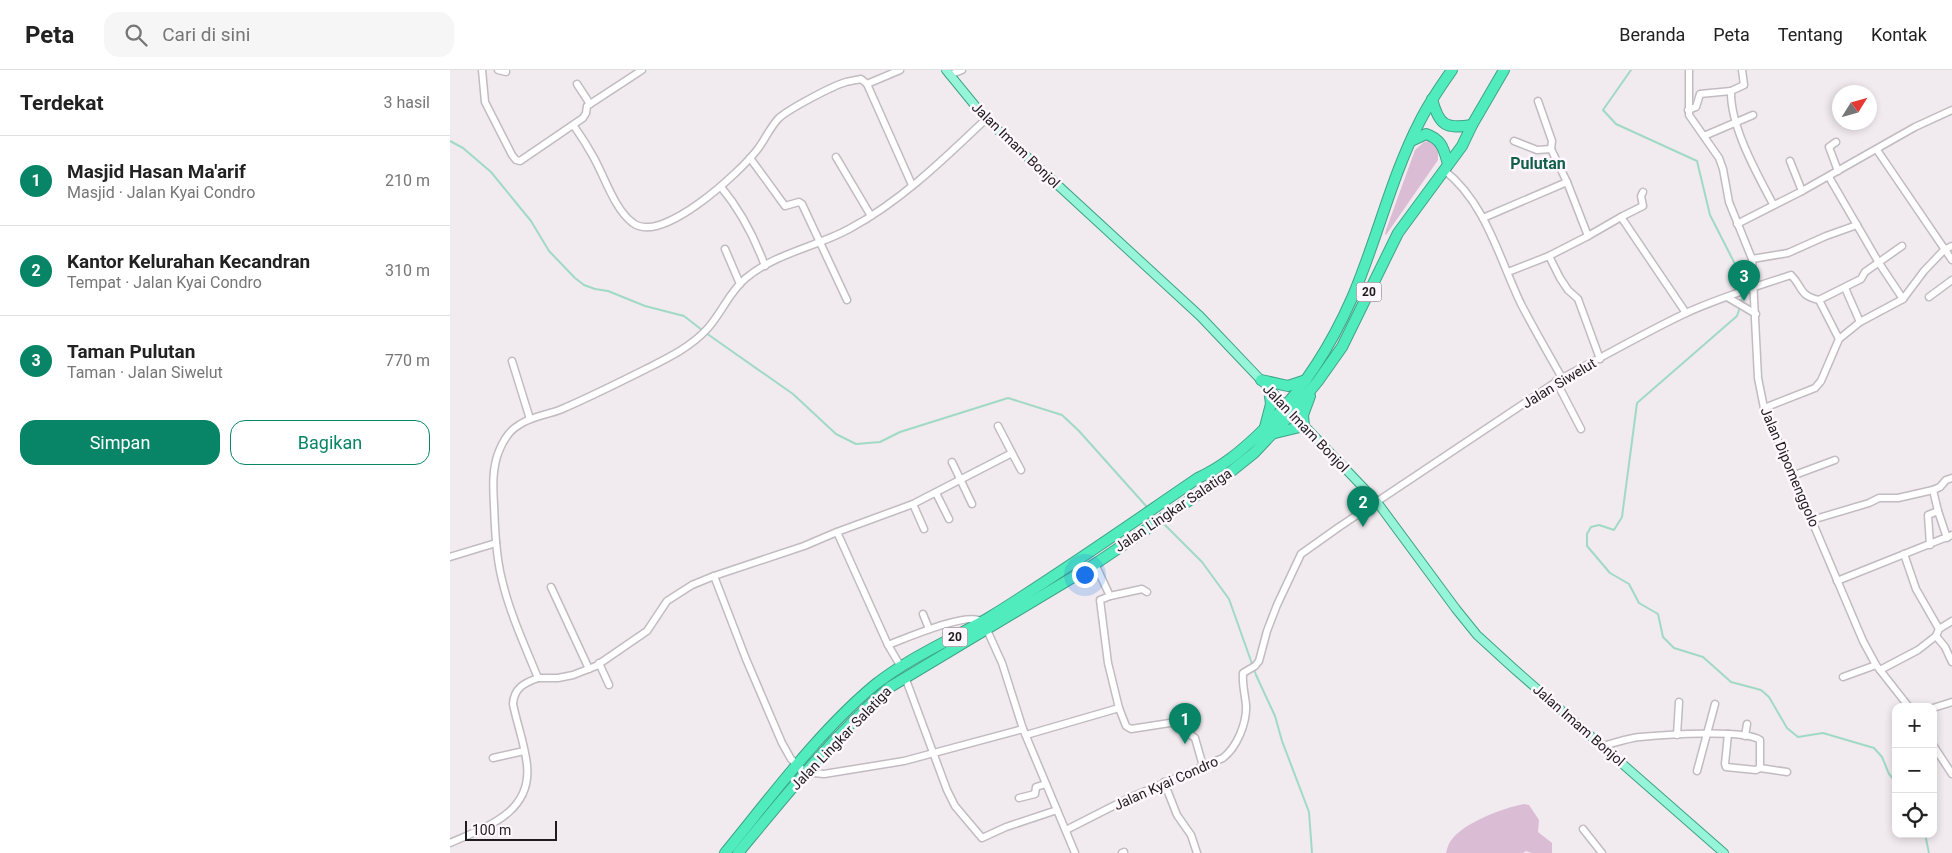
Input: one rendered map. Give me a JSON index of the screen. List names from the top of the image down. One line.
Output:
{"streets":{"highway":["20","Jalan Lingkar Salatiga"],"main road":["Jalan Imam Bonjol"],"street":["Jalan Siwelut","Jalan Dipomenggolo","Jalan Kyai Condro"]},"crossings":[["Jalan Imam Bonjol","Jalan Siwelut"],["Jalan Imam Bonjol","Jalan Lingkar Salatiga"],["Jalan Imam Bonjol","Jalan Kyai Condro"],["Jalan Siwelut","Jalan Dipomenggolo"],["Jalan Siwelut","Jalan Kyai Condro"]],"districts":["Pulutan"],"scale_bar":"100 m","north":"top right","page":{"header":"Peta","search":"Cari di sini","nav":["Beranda","Peta","Tentang","Kontak"],"heading":["Terdekat","3 hasil"],"list":[{"mark":"1","name":"Masjid Hasan Ma'arif","note":"Masjid · Jalan Kyai Condro","value":"210 m"},{"mark":"2","name":"Kantor Kelurahan Kecandran","note":"Tempat · Jalan Kyai Condro","value":"310 m"},{"mark":"3","name":"Taman Pulutan","note":"Taman · Jalan Siwelut","value":"770 m"}],"pins":["3","2","1"],"buttons":["Simpan","Bagikan"],"map_buttons":["+","−"],"scale":"100 m"}}
